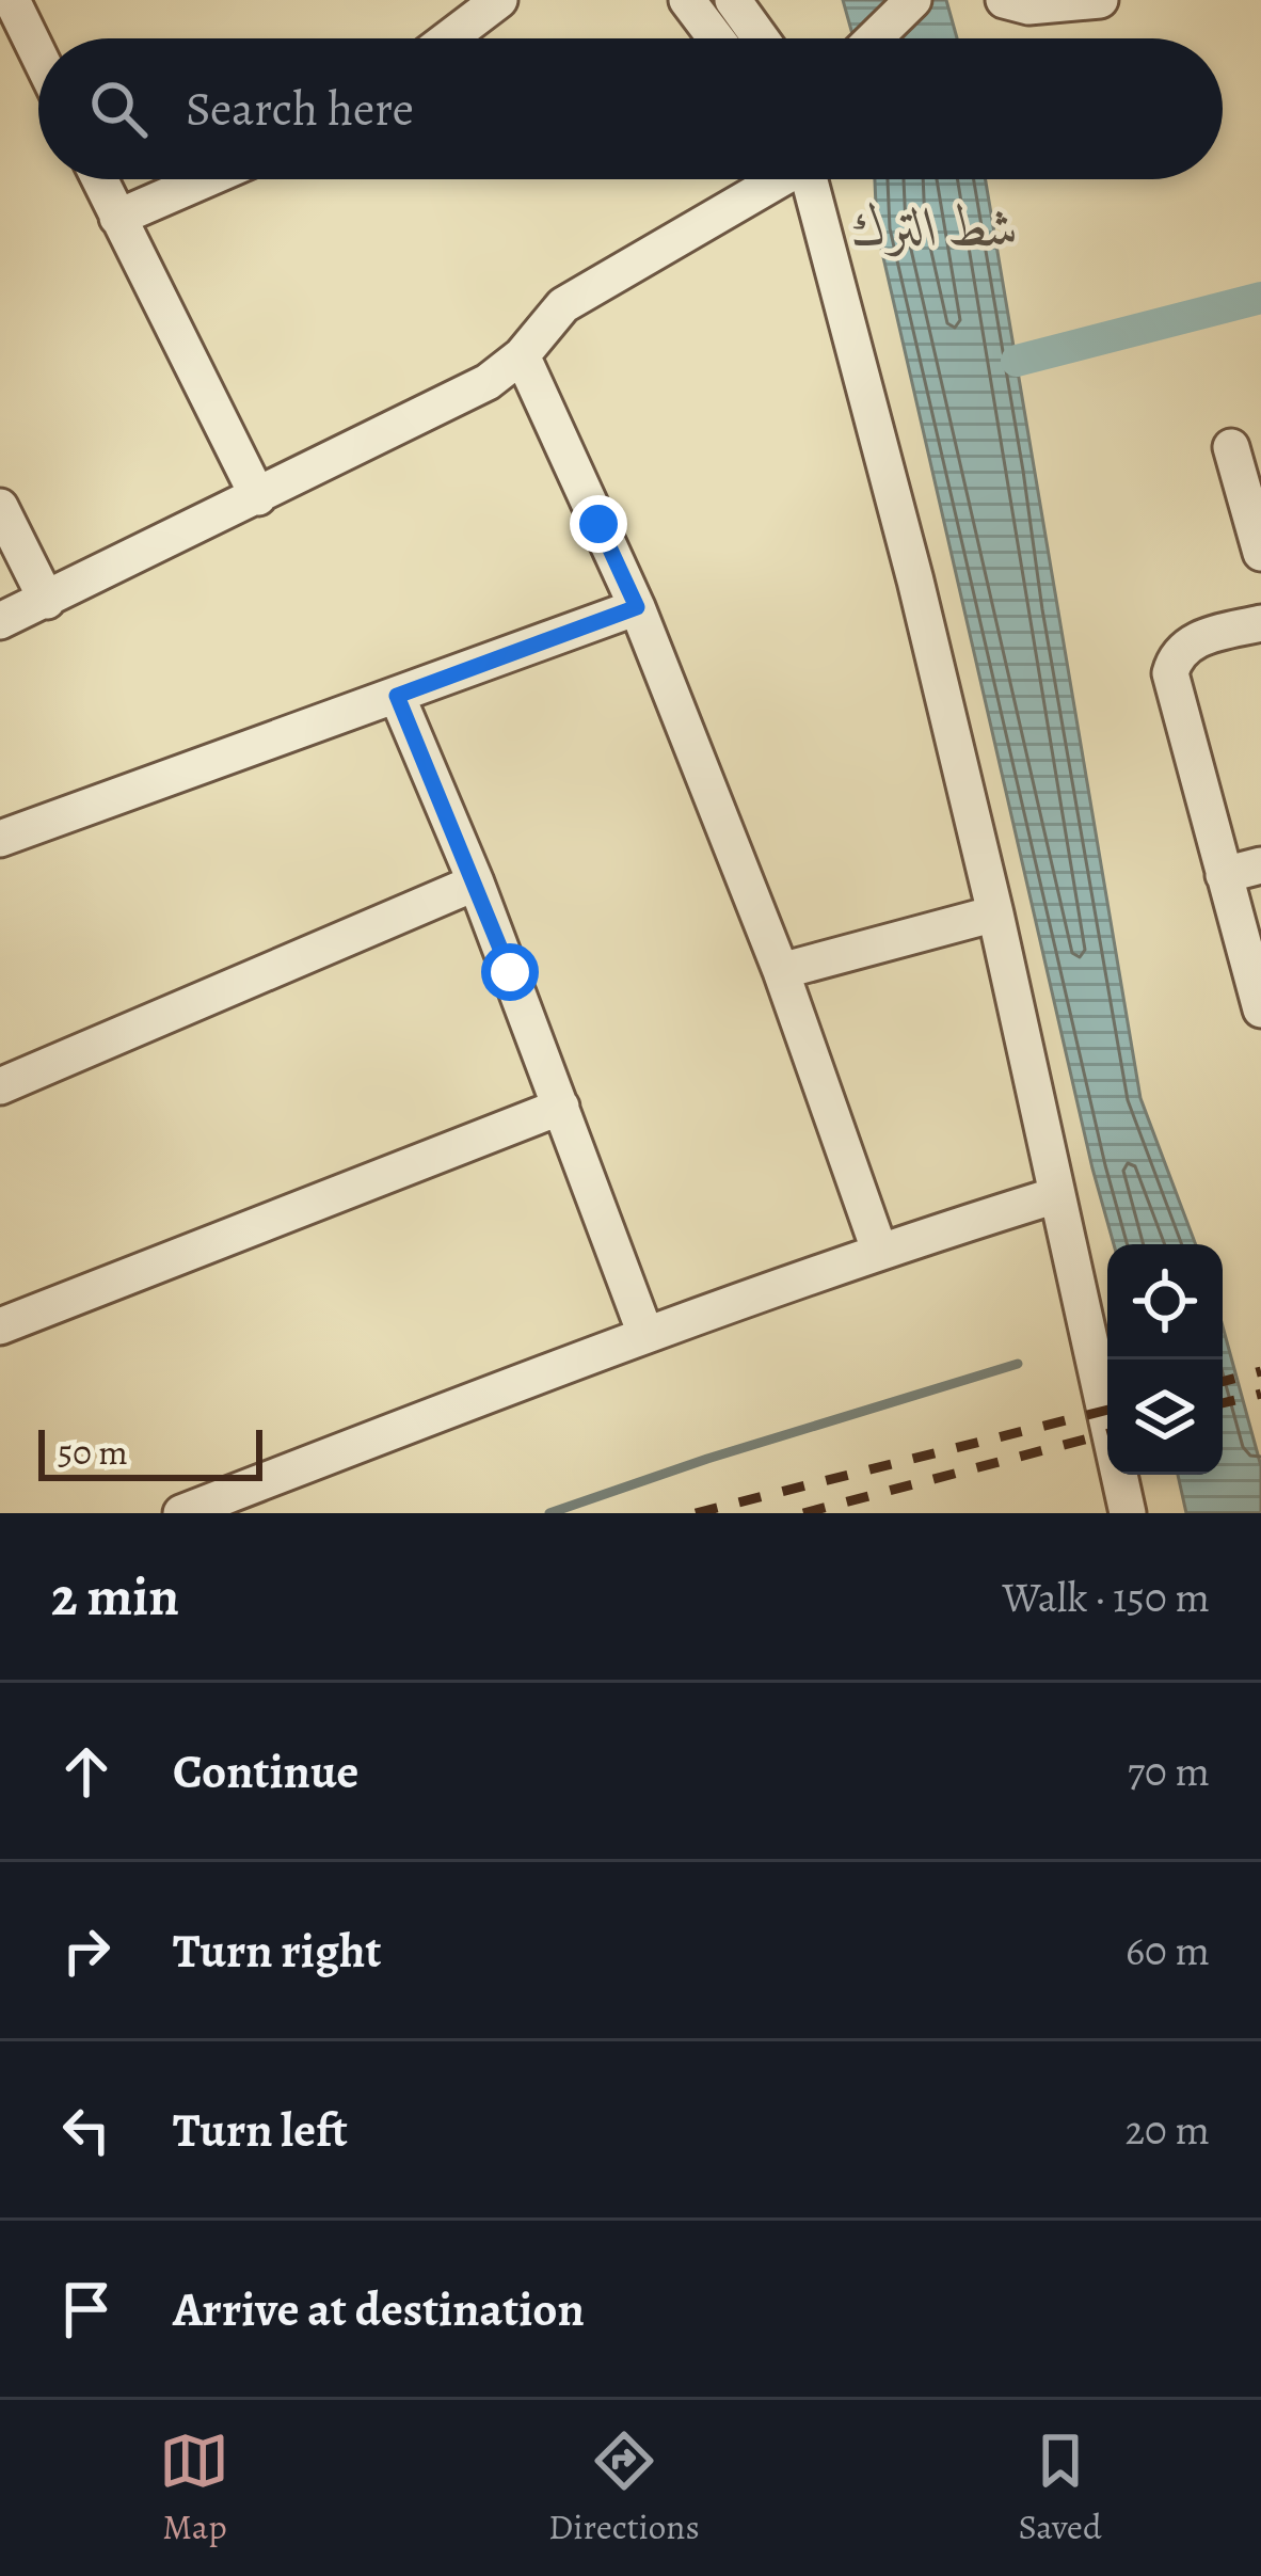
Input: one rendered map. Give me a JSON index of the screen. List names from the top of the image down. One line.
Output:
{"water":["شط الترك"],"scale_bar":"50 m","page":{"search":"Search here","scale":"50 m","heading":["2 min","Walk · 150 m"],"list":[["Continue","70 m"],["Turn right","60 m"],["Turn left","20 m"],"Arrive at destination"],"nav":["Map","Directions","Saved"]}}
